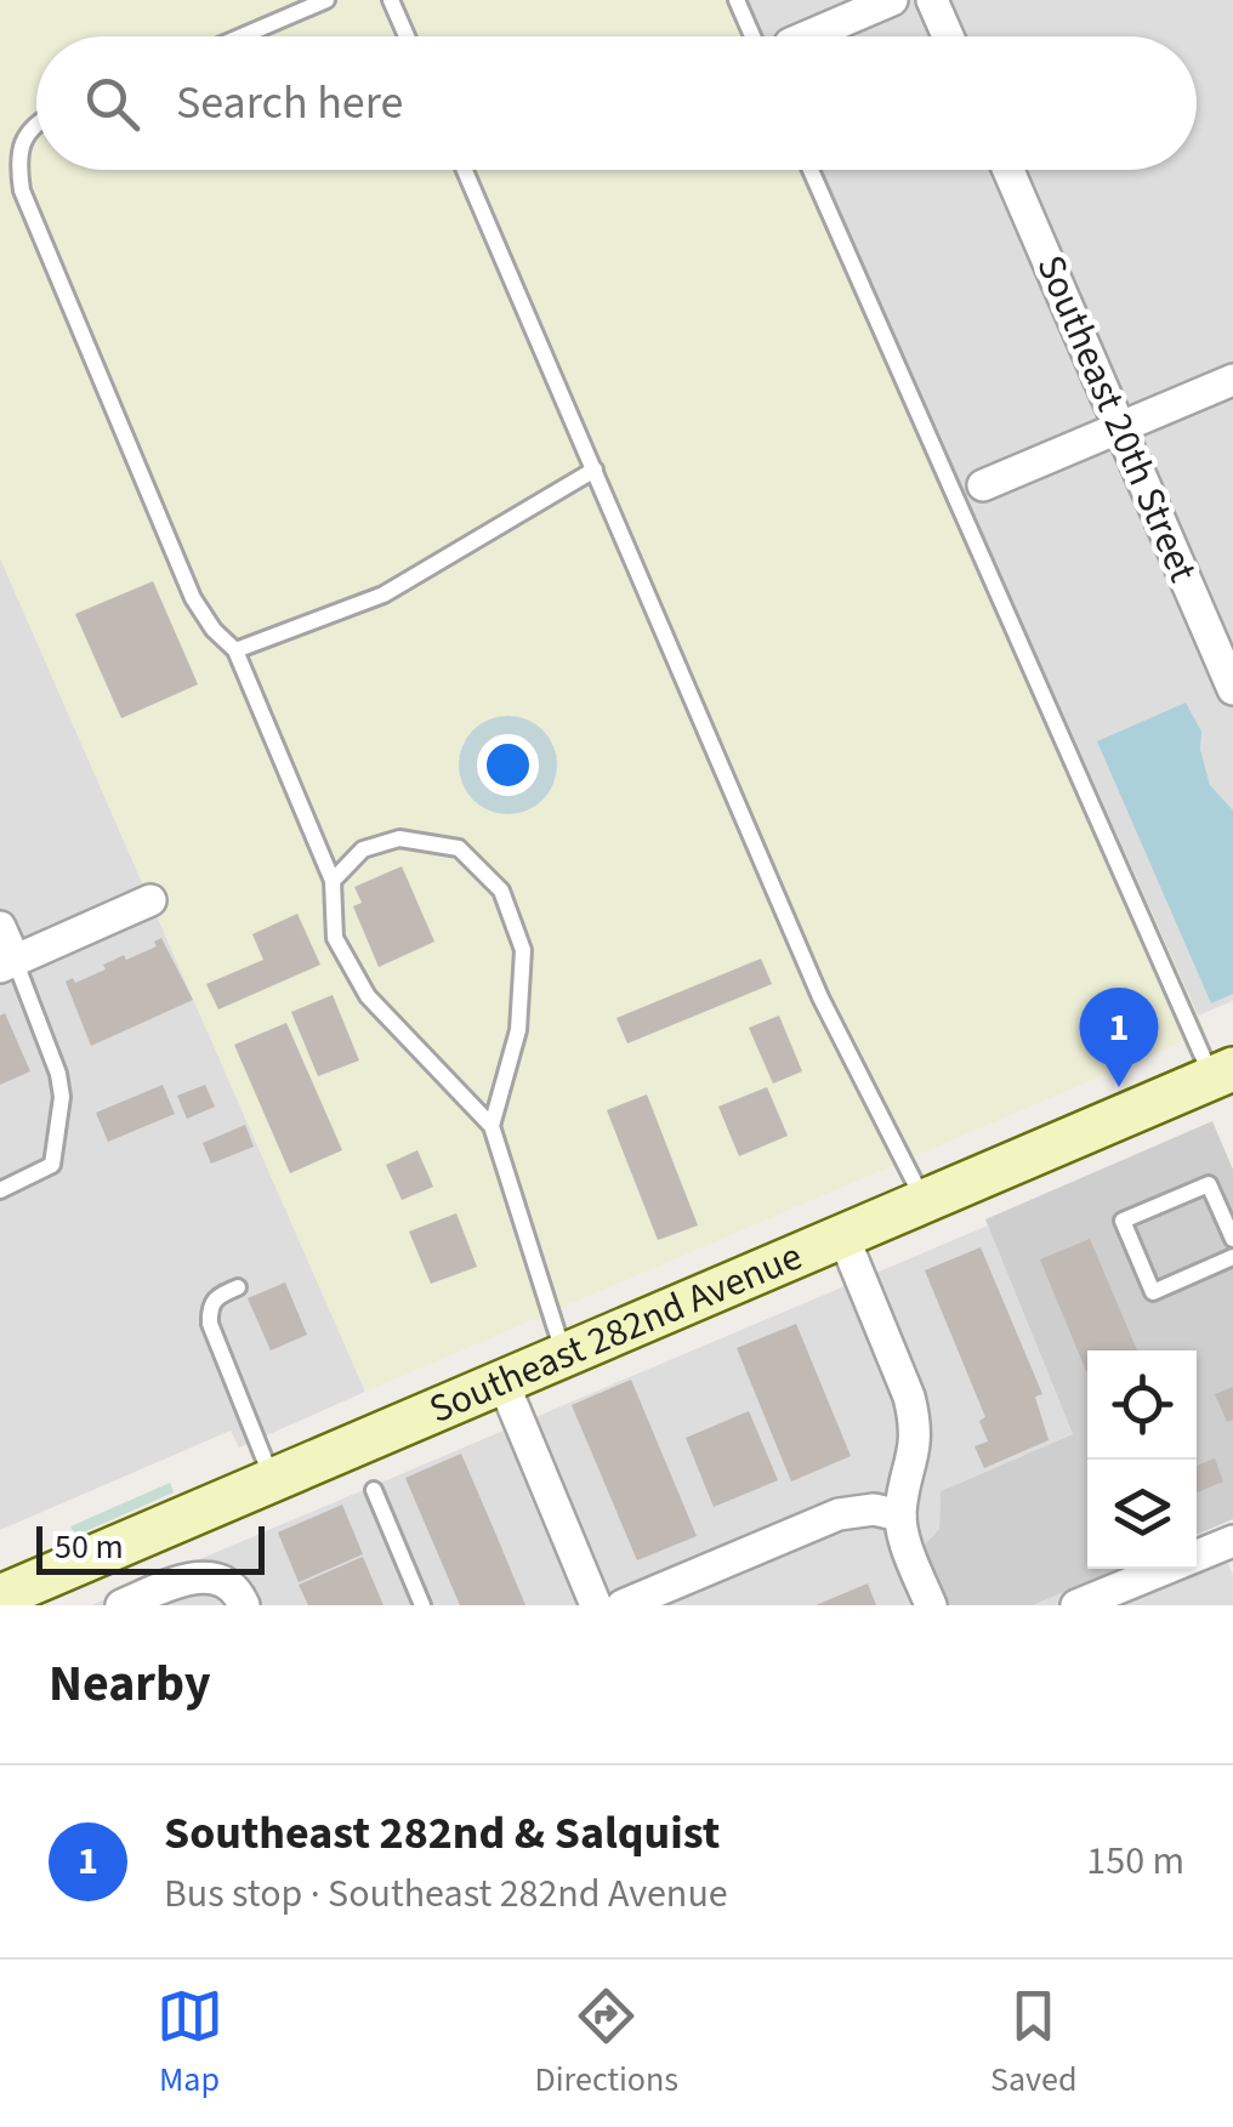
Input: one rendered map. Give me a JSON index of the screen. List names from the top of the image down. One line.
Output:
{"streets":{"main road":["Southeast 282nd Avenue"],"street":["Southeast 20th Street"]},"scale_bar":"50 m","page":{"search":"Search here","pins":"1","scale":"50 m","heading":"Nearby","list":[{"mark":"1","name":"Southeast 282nd & Salquist","note":"Bus stop · Southeast 282nd Avenue","value":"150 m"}],"nav":["Map","Directions","Saved"]}}
